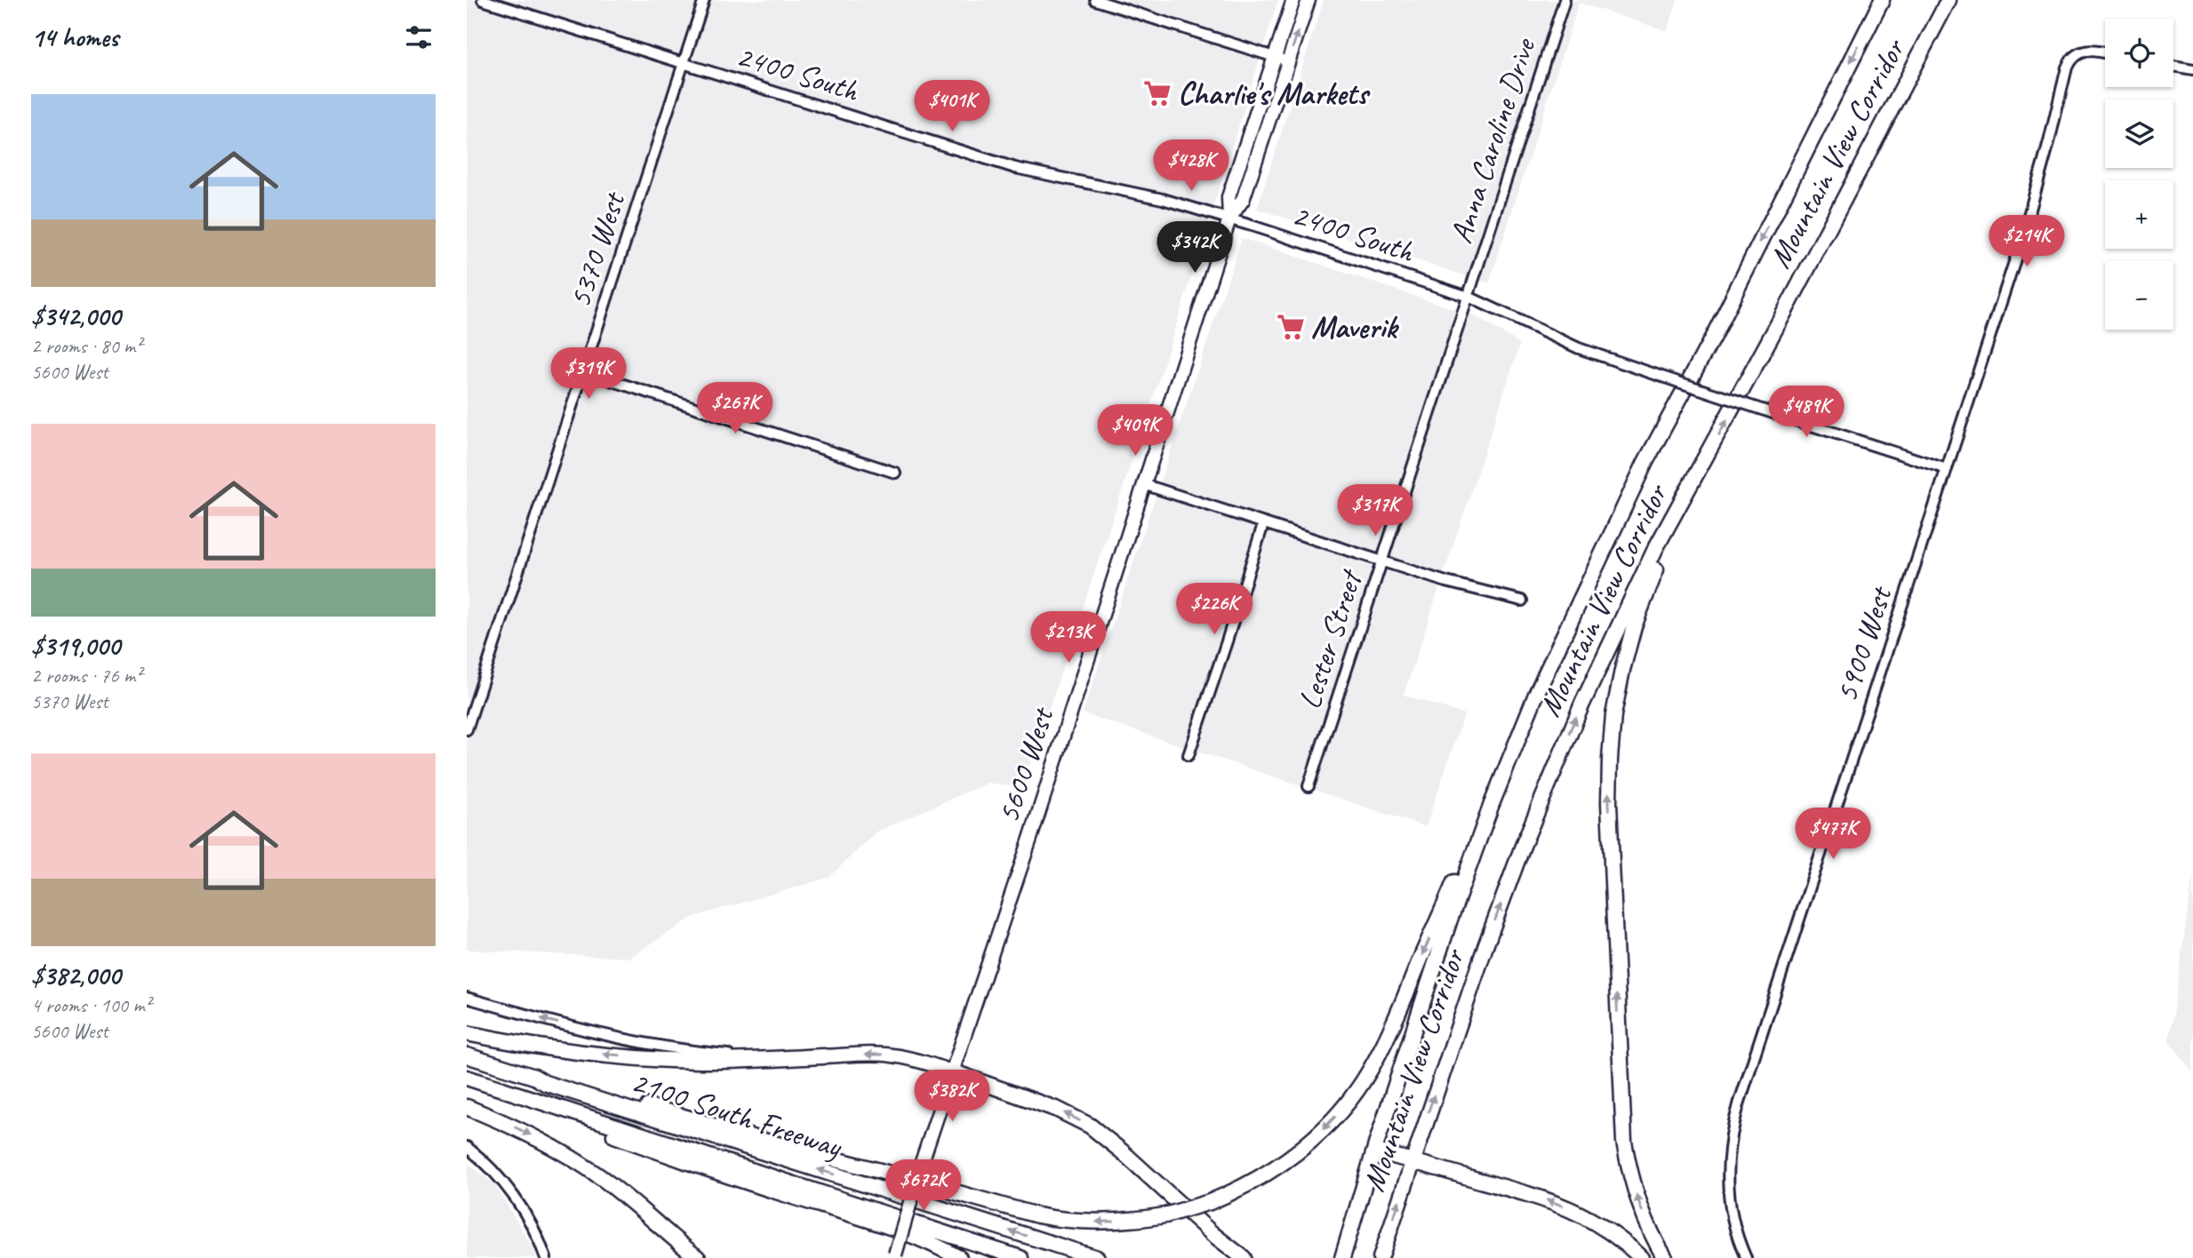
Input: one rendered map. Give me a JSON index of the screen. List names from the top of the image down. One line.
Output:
{"streets":{"highway":["Mountain View Corridor","2100 South Freeway"],"main road":["5600 West"],"street":["2400 South","Anna Caroline Drive","5370 West","Lester Street","5900 West"]},"crossings":[["2400 South","Anna Caroline Drive"],["2400 South","5370 West"],["2400 South","Lester Street"],["2400 South","5900 West"],["2400 South","5600 West"],["Anna Caroline Drive","Lester Street"]],"places":{"supermarket":["Charlie's Markets","Maverik"]},"page":{"heading":"14 homes","map_buttons":["+","−"],"list":[{"name":"$342,000","note":"2 rooms · 80 m² · 5600 West"},{"name":"$319,000","note":"2 rooms · 76 m² · 5370 West"},{"name":"$382,000","note":"4 rooms · 100 m² · 5600 West"}],"price":["$401K","$428K","$214K","$342K","$319K","$267K","$489K","$409K","$317K","$226K","$213K","$477K","$382K","$672K"]}}
